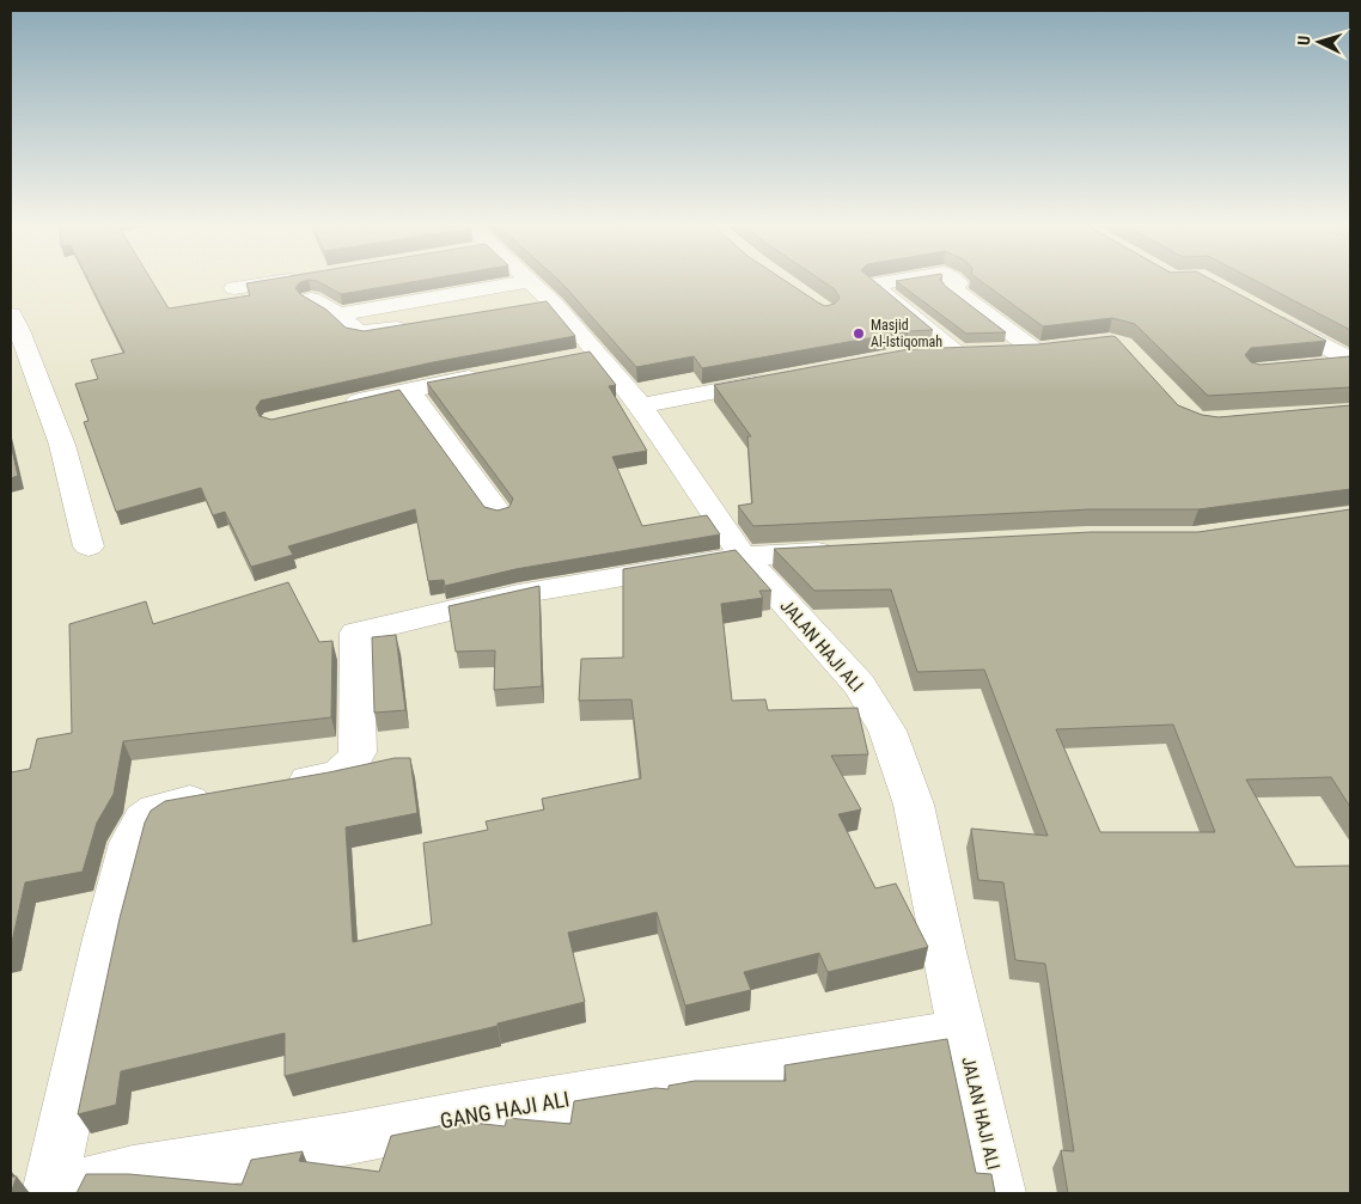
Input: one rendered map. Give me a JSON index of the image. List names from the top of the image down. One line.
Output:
{"streets":{"street":["JALAN HAJI ALI","GANG HAJI ALI"]},"crossings":[["JALAN HAJI ALI","GANG HAJI ALI"]],"places":["Masjid Al-Istiqomah"],"north":"left"}
